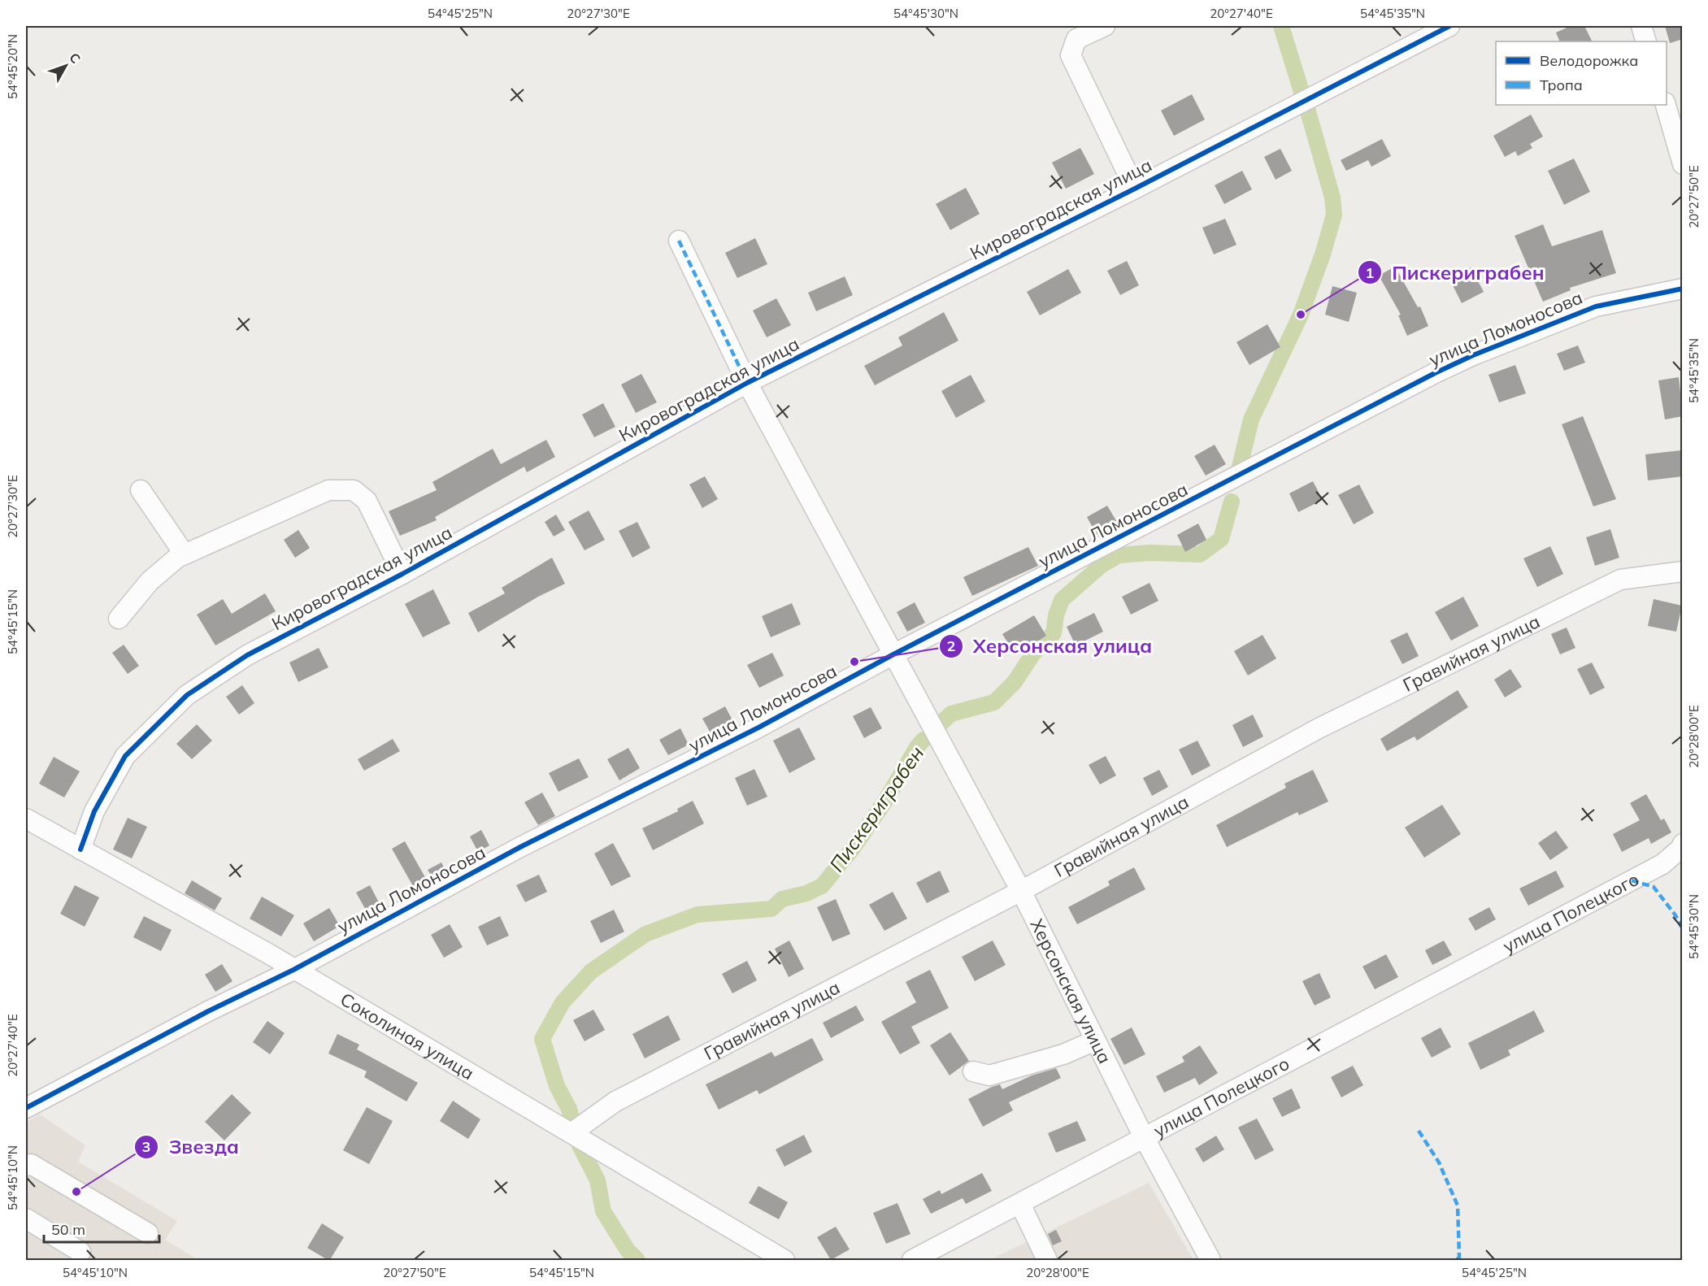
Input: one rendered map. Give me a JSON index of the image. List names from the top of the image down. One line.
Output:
{"streets":{"street":["Кировоградская улица","улица Ломоносова","Гравийная улица","улица Полецкого","Херсонская улица","Соколиная улица"]},"crossings":[["Кировоградская улица","Херсонская улица"],["Кировоградская улица","Соколиная улица"],["улица Ломоносова","Херсонская улица"],["улица Ломоносова","Соколиная улица"],["Гравийная улица","Херсонская улица"],["Гравийная улица","Соколиная улица"],["улица Полецкого","Херсонская улица"]],"water":["Пискериграбен"],"places":["Пискериграбен","Херсонская улица","Звезда"],"legend":["Велодорожка","Тропа"],"scale_bar":"50 m","north":"top right","coordinates":["54°45'25\"N","20°27'30\"E","54°45'30\"N","20°27'40\"E","54°45'35\"N","54°45'20\"N","20°27'50\"E","54°45'15\"N","20°28'00\"E","54°45'10\"N"]}
